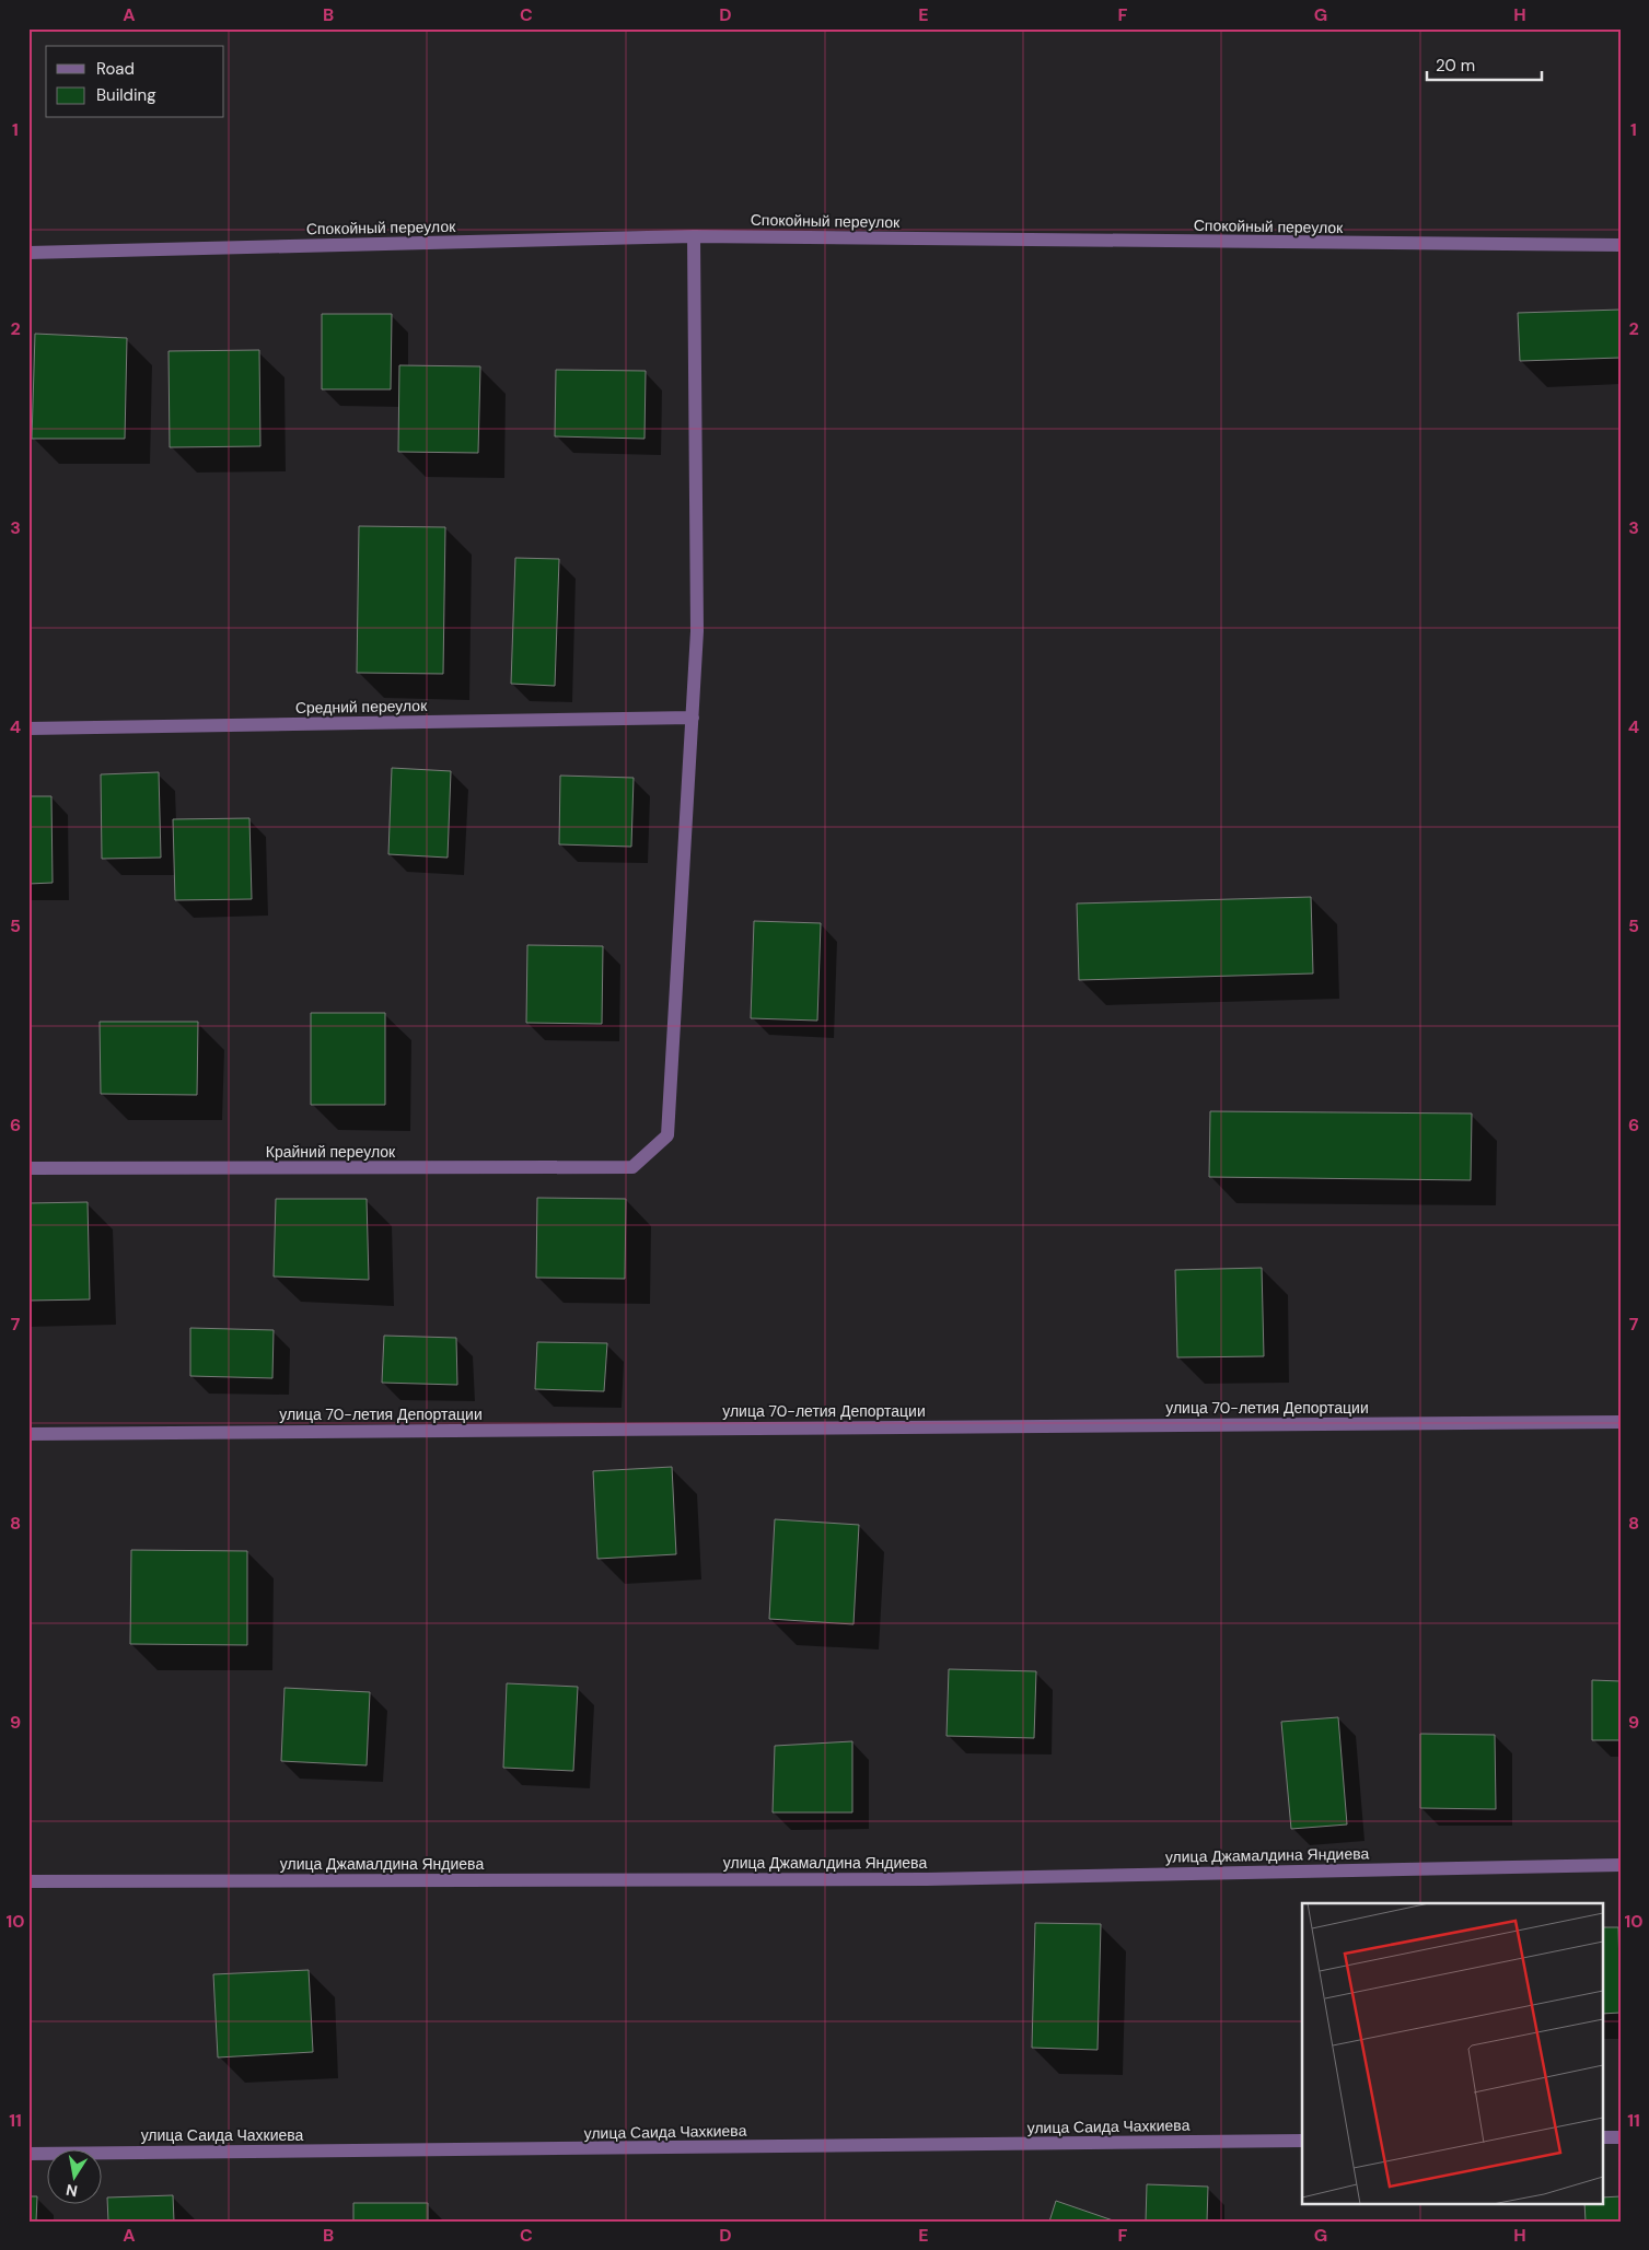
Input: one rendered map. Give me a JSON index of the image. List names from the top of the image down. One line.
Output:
{"streets":{"street":["Спокойный переулок","Средний переулок","Крайний переулок","улица 70-летия Депортации","улица Джамалдина Яндиева","улица Саида Чахкиева"]},"crossings":[["Средний переулок","Крайний переулок"]],"legend":["Road","Building"],"scale_bar":"20 m","north":"bottom","grid":{"columns":["A","B","C","D","E","F","G","H"],"rows":["1","2","3","4","5","6","7","8","9","10","11"]}}
